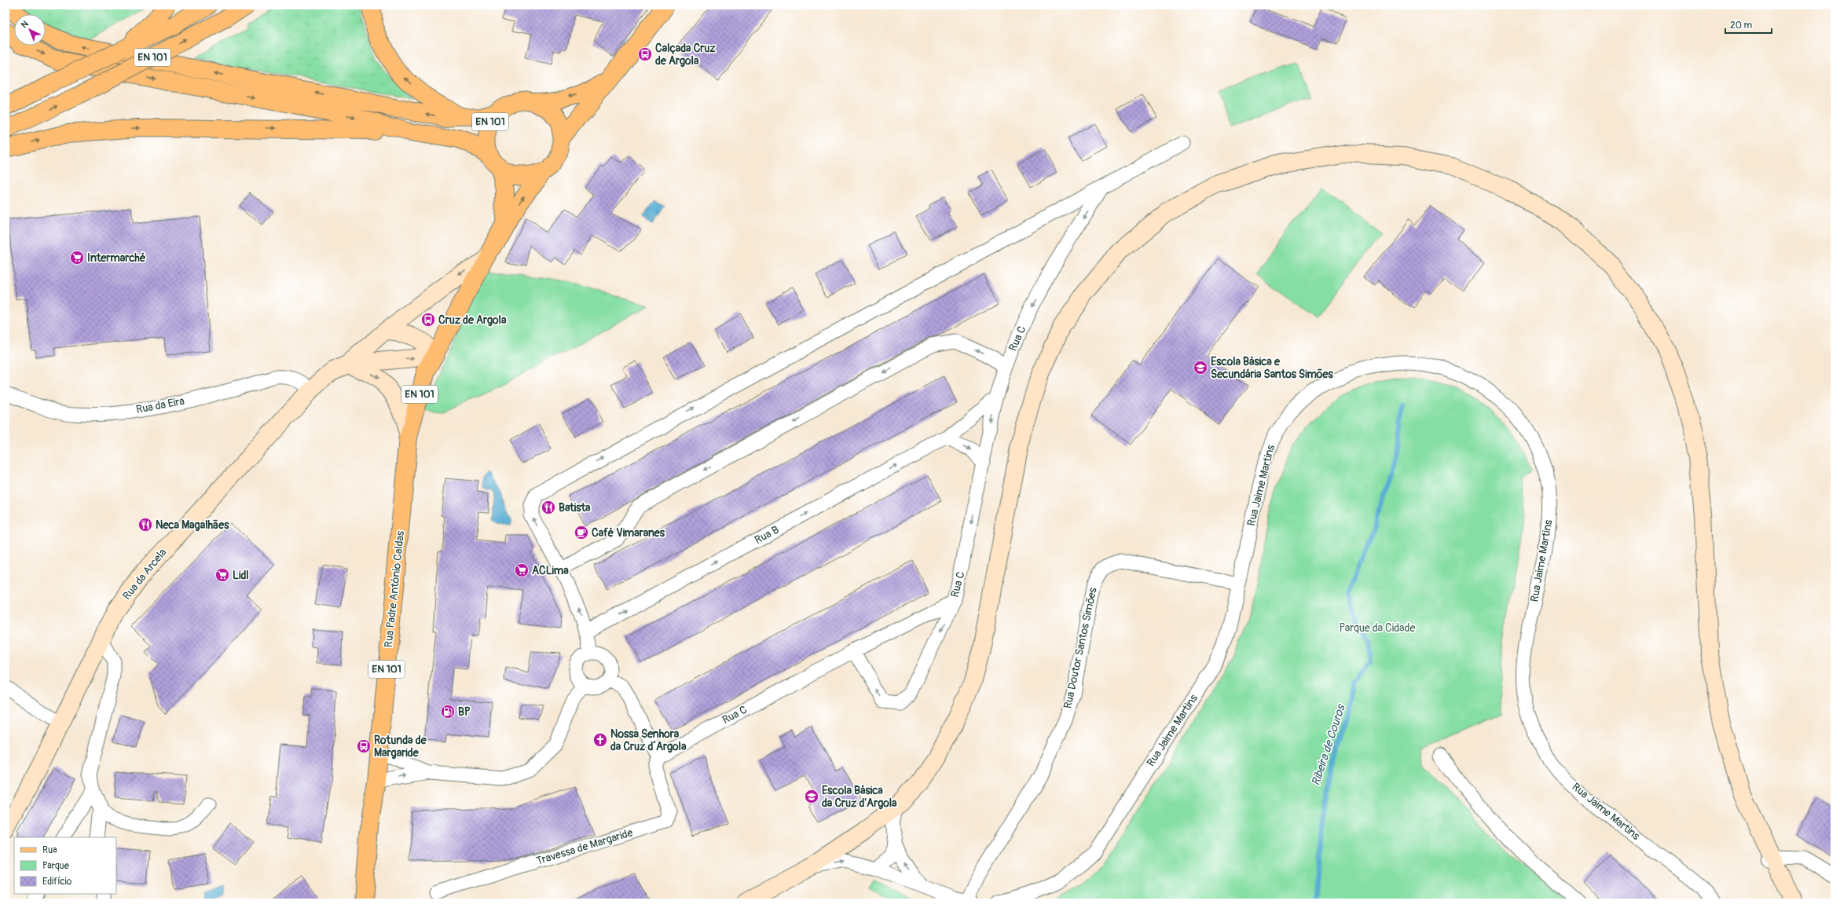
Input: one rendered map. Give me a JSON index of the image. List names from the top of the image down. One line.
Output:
{"streets":{"main road":["EN 101","Rua Padre António Caldas"],"street":["Rua C","Rua da Eira","Rua Jaime Martins","Rua B","Rua da Arcela","Rua Doutor Santos Simões","Travessa de Margaride"]},"crossings":[["EN 101","Rua Padre António Caldas"],["Rua C","Rua B"],["Rua C","Travessa de Margaride"],["Rua da Eira","Rua da Arcela"],["Rua Jaime Martins","Rua Doutor Santos Simões"]],"one_way":["Rua C"],"water":["Ribeira de Couros"],"parks":["Parque da Cidade"],"places":{"bus stop":["Calçada Cruz de Argola","Cruz de Argola","Rotunda de Margaride"],"supermarket":["Intermarché","ACLima","Lidl"],"school or university":["Escola Básica e Secundária Santos Simões","Escola Básica da Cruz d'Argola"],"restaurant":["Batista","Neca Magalhães"],"cafe":["Café Vimaranes"],"fuel station":["BP"],"church":["Nossa Senhora da Cruz d´Argola"]},"legend":["Rua","Parque","Edifício"],"scale_bar":"20 m","north":"top left"}
